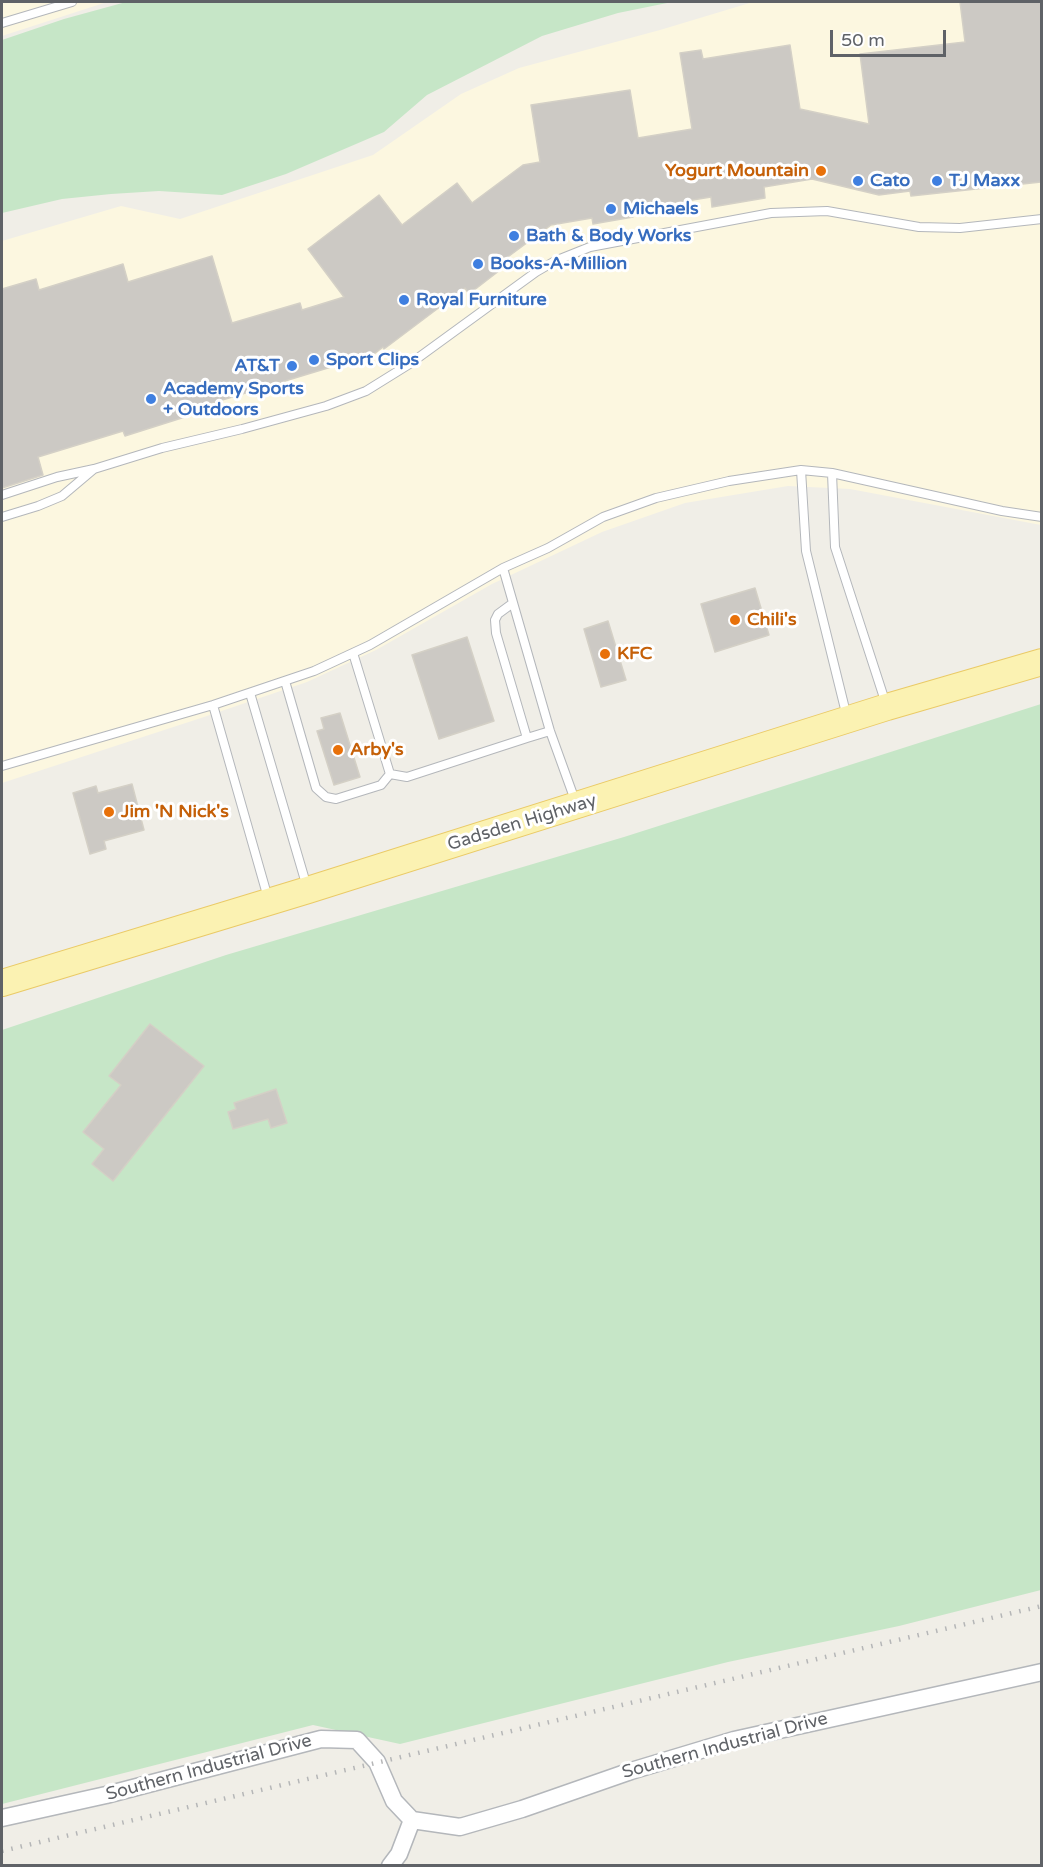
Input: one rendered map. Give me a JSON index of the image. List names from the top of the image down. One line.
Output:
{"streets":{"main road":["Gadsden Highway"],"street":["Southern Industrial Drive"]},"places":["Yogurt Mountain","Cato","TJ Maxx","Michaels","Bath & Body Works","Books-A-Million","Royal Furniture","Sport Clips","AT&T","Academy Sports + Outdoors","Chili's","KFC","Arby's","Jim 'N Nick's"],"scale_bar":"50 m"}
